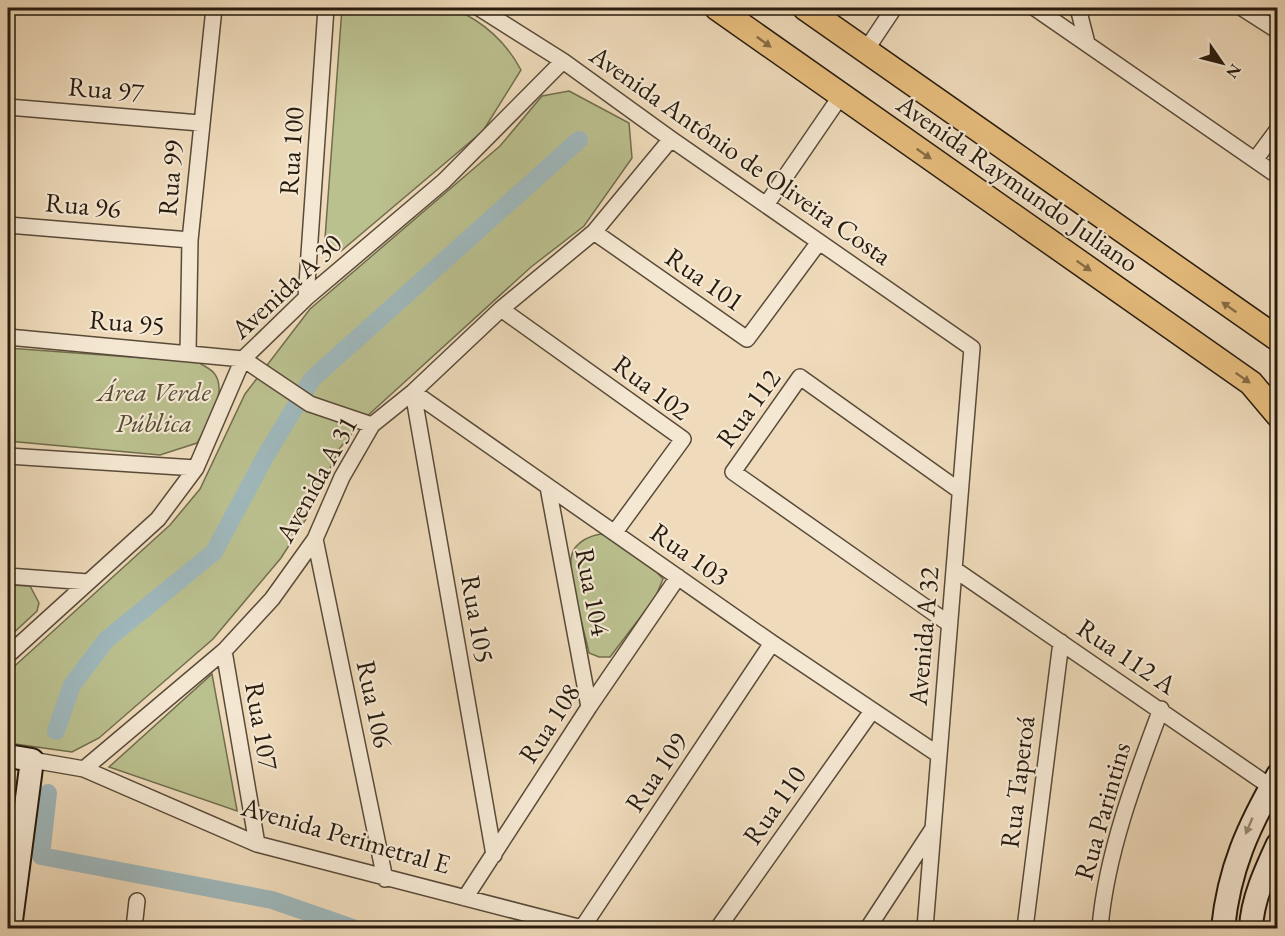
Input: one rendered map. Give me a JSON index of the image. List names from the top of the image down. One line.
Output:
{"streets":{"main road":["Avenida Raymundo Juliano"],"street":["Rua 97","Rua 100","Avenida Antônio de Oliveira Costa","Rua 99","Rua 96","Rua 101","Avenida A 30","Rua 95","Rua 102","Rua 112","Avenida A 31","Rua 103","Rua 104","Rua 105","Avenida A 32","Rua 112 A","Rua 106","Rua 108","Rua 107","Rua 109","Rua Taperoá","Rua 110","Rua Parintins","Avenida Perimetral E"]},"crossings":[["Rua 97","Rua 99"],["Rua 100","Avenida A 30"],["Avenida Antônio de Oliveira Costa","Rua 101"],["Avenida Antônio de Oliveira Costa","Avenida A 30"],["Avenida Antônio de Oliveira Costa","Avenida A 31"],["Avenida Antônio de Oliveira Costa","Avenida A 32"],["Rua 99","Rua 96"],["Rua 99","Rua 95"],["Rua 101","Avenida A 31"],["Avenida A 30","Rua 95"],["Rua 102","Avenida A 31"],["Rua 102","Rua 103"],["Rua 112","Avenida A 32"],["Avenida A 31","Rua 103"],["Avenida A 31","Rua 105"],["Avenida A 31","Rua 106"],["Avenida A 31","Rua 107"],["Avenida A 31","Avenida Perimetral E"],["Rua 103","Rua 104"],["Rua 103","Rua 105"],["Rua 103","Avenida A 32"],["Rua 103","Rua 108"],["Rua 103","Rua 109"],["Rua 103","Rua 110"],["Rua 104","Rua 108"],["Rua 105","Rua 108"],["Avenida A 32","Rua 112 A"],["Rua 112 A","Rua Taperoá"],["Rua 112 A","Rua Parintins"],["Rua 106","Avenida Perimetral E"],["Rua 108","Avenida Perimetral E"],["Rua 107","Avenida Perimetral E"],["Rua 109","Avenida Perimetral E"]],"parks":["Área Verde Pública"],"north":"bottom right"}
